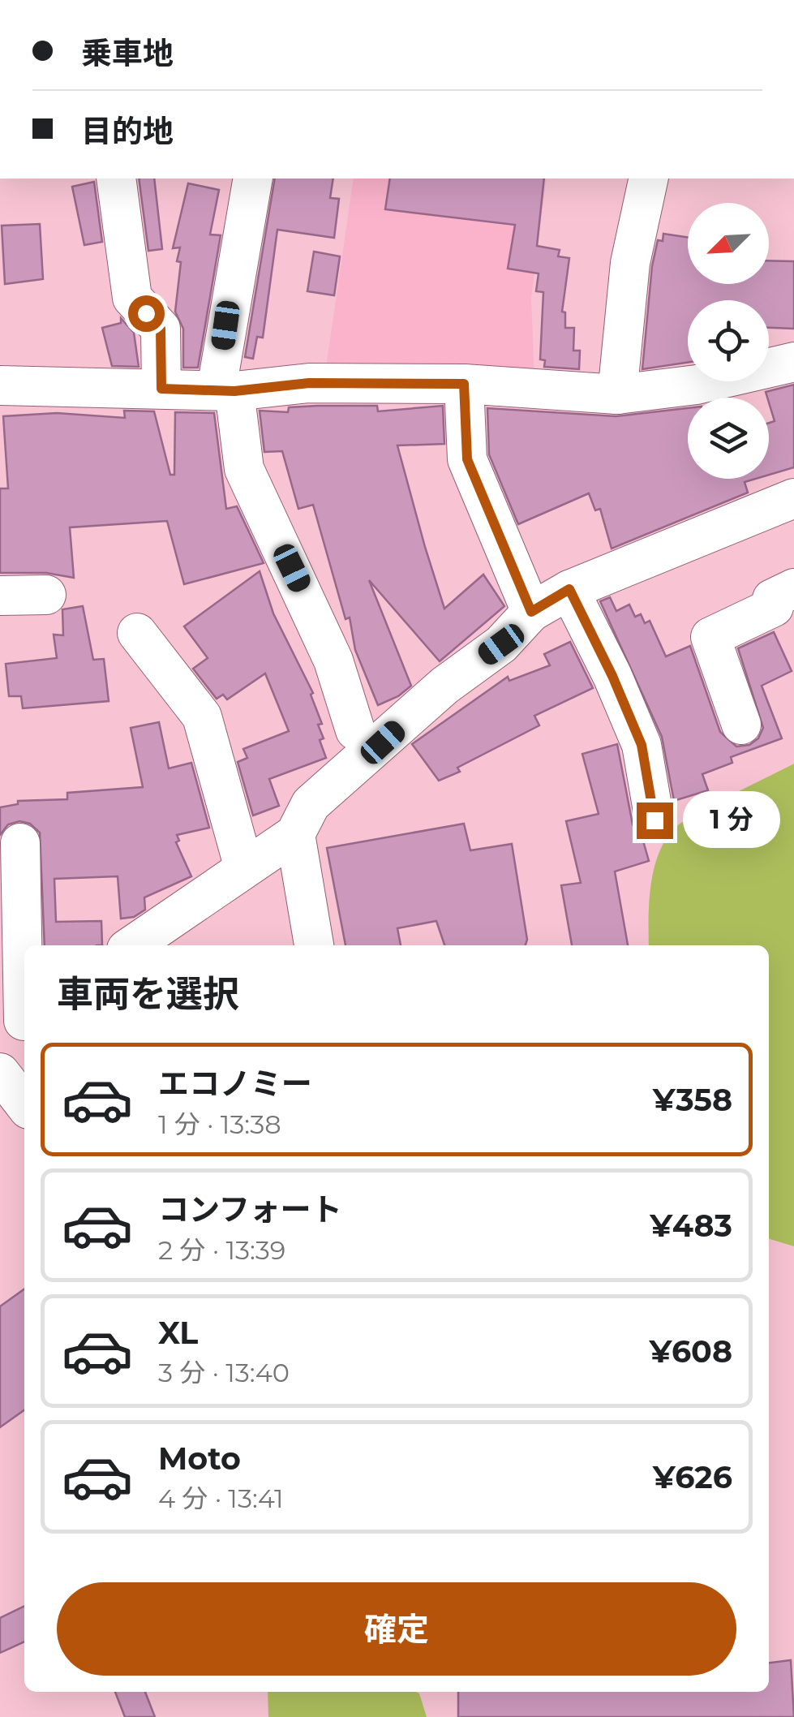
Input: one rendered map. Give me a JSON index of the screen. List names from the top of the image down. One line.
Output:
{"north":"bottom left","page":{"banner":["乗車地","目的地"],"bubble":"1 分","heading":"車両を選択","list":[{"name":"エコノミー","note":"1 分 · 13:38","value":"¥358"},{"name":"コンフォート","note":"2 分 · 13:39","value":"¥483"},{"name":"XL","note":"3 分 · 13:40","value":"¥608"},{"name":"Moto","note":"4 分 · 13:41","value":"¥626"}],"buttons":"確定"}}
